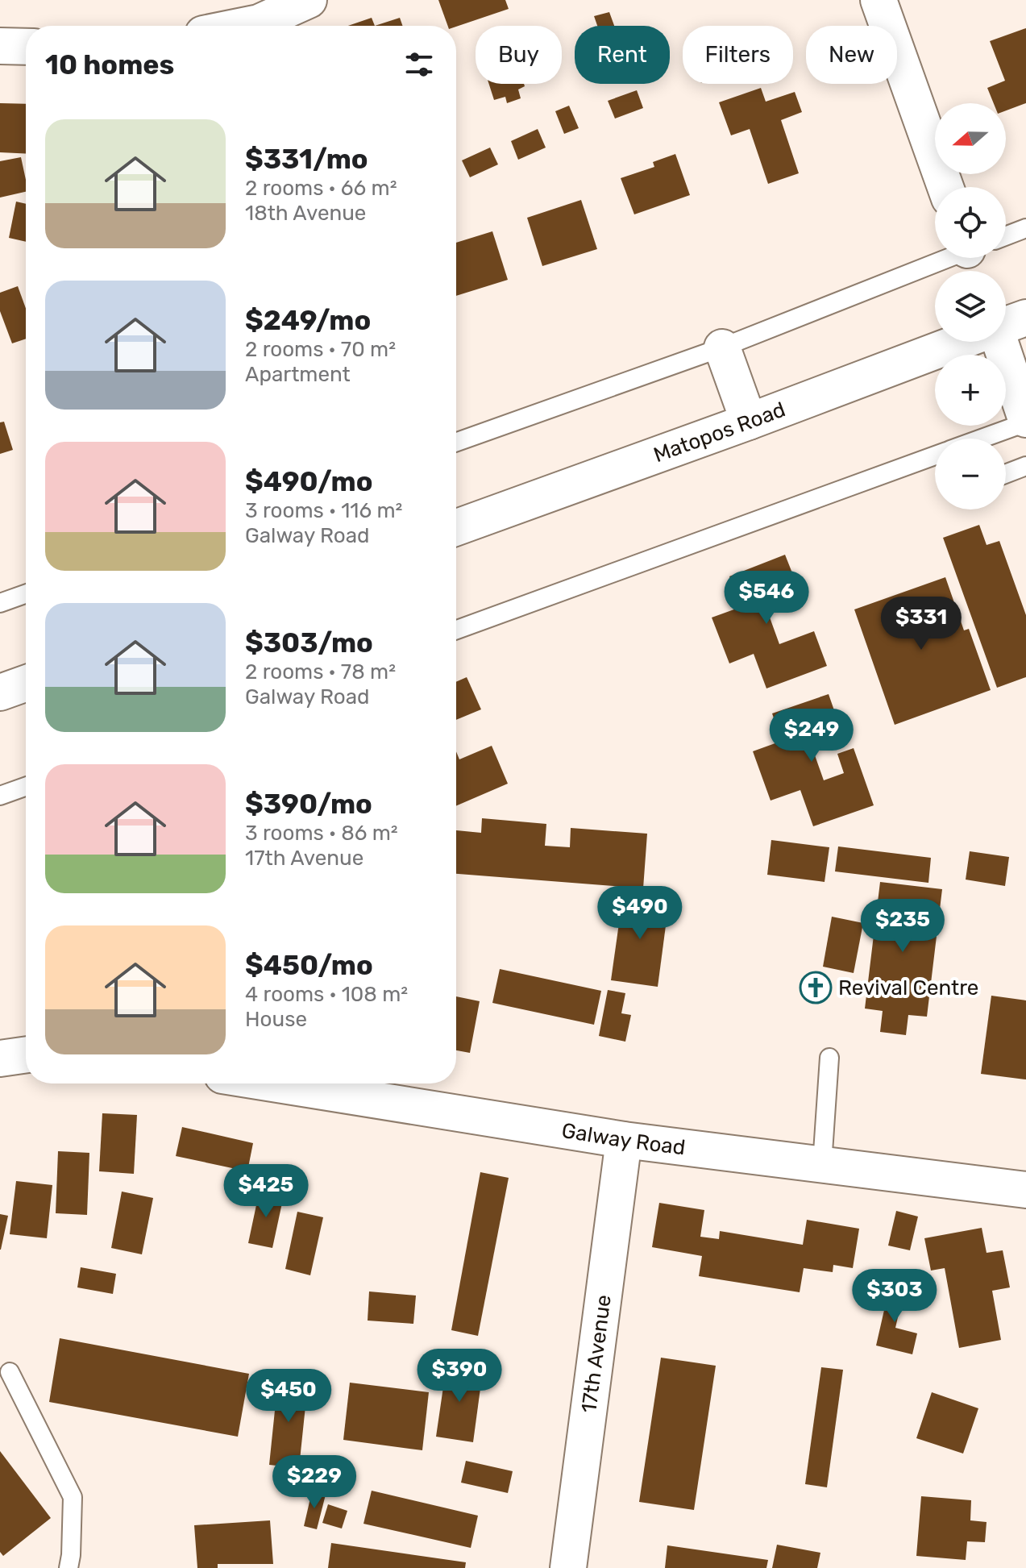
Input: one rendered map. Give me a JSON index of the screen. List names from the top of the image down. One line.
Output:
{"streets":{"street":["Matopos Road","Galway Road"]},"places":{"church":["Revival Centre"]},"north":"left","page":{"chip":["Buy","Rent","Filters","New"],"heading":"10 homes","map_buttons":["+","−"],"list":[{"name":"$331/mo","note":"2 rooms · 66 m² · 18th Avenue"},{"name":"$249/mo","note":"2 rooms · 70 m² · Apartment"},{"name":"$490/mo","note":"3 rooms · 116 m² · Galway Road"},{"name":"$303/mo","note":"2 rooms · 78 m² · Galway Road"},{"name":"$390/mo","note":"3 rooms · 86 m² · 17th Avenue"},{"name":"$450/mo","note":"4 rooms · 108 m² · House"}],"price":["$546","$331","$249","$490","$235","$425","$303","$390","$450","$229"]}}
